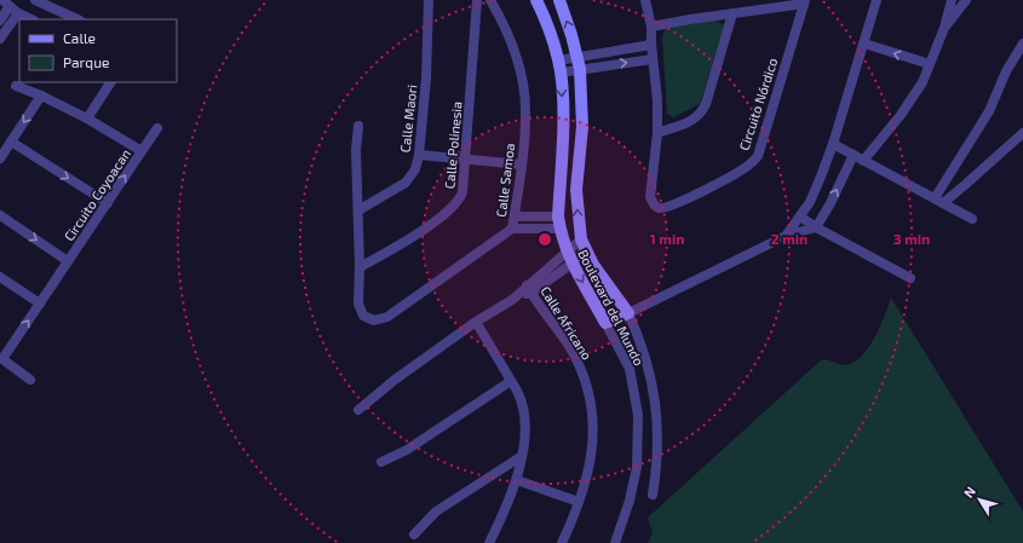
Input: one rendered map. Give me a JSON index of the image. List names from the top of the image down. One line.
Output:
{"streets":{"street":["Circuito Nórdico","Calle Maori","Calle Polinesia","Calle Samoa","Circuito Coyoacan","Boulevard del Mundo","Calle Africano"]},"crossings":[["Calle Polinesia","Calle Samoa"]],"legend":["Calle","Parque"],"north":"top left","rings":["1 min","2 min","3 min"]}
